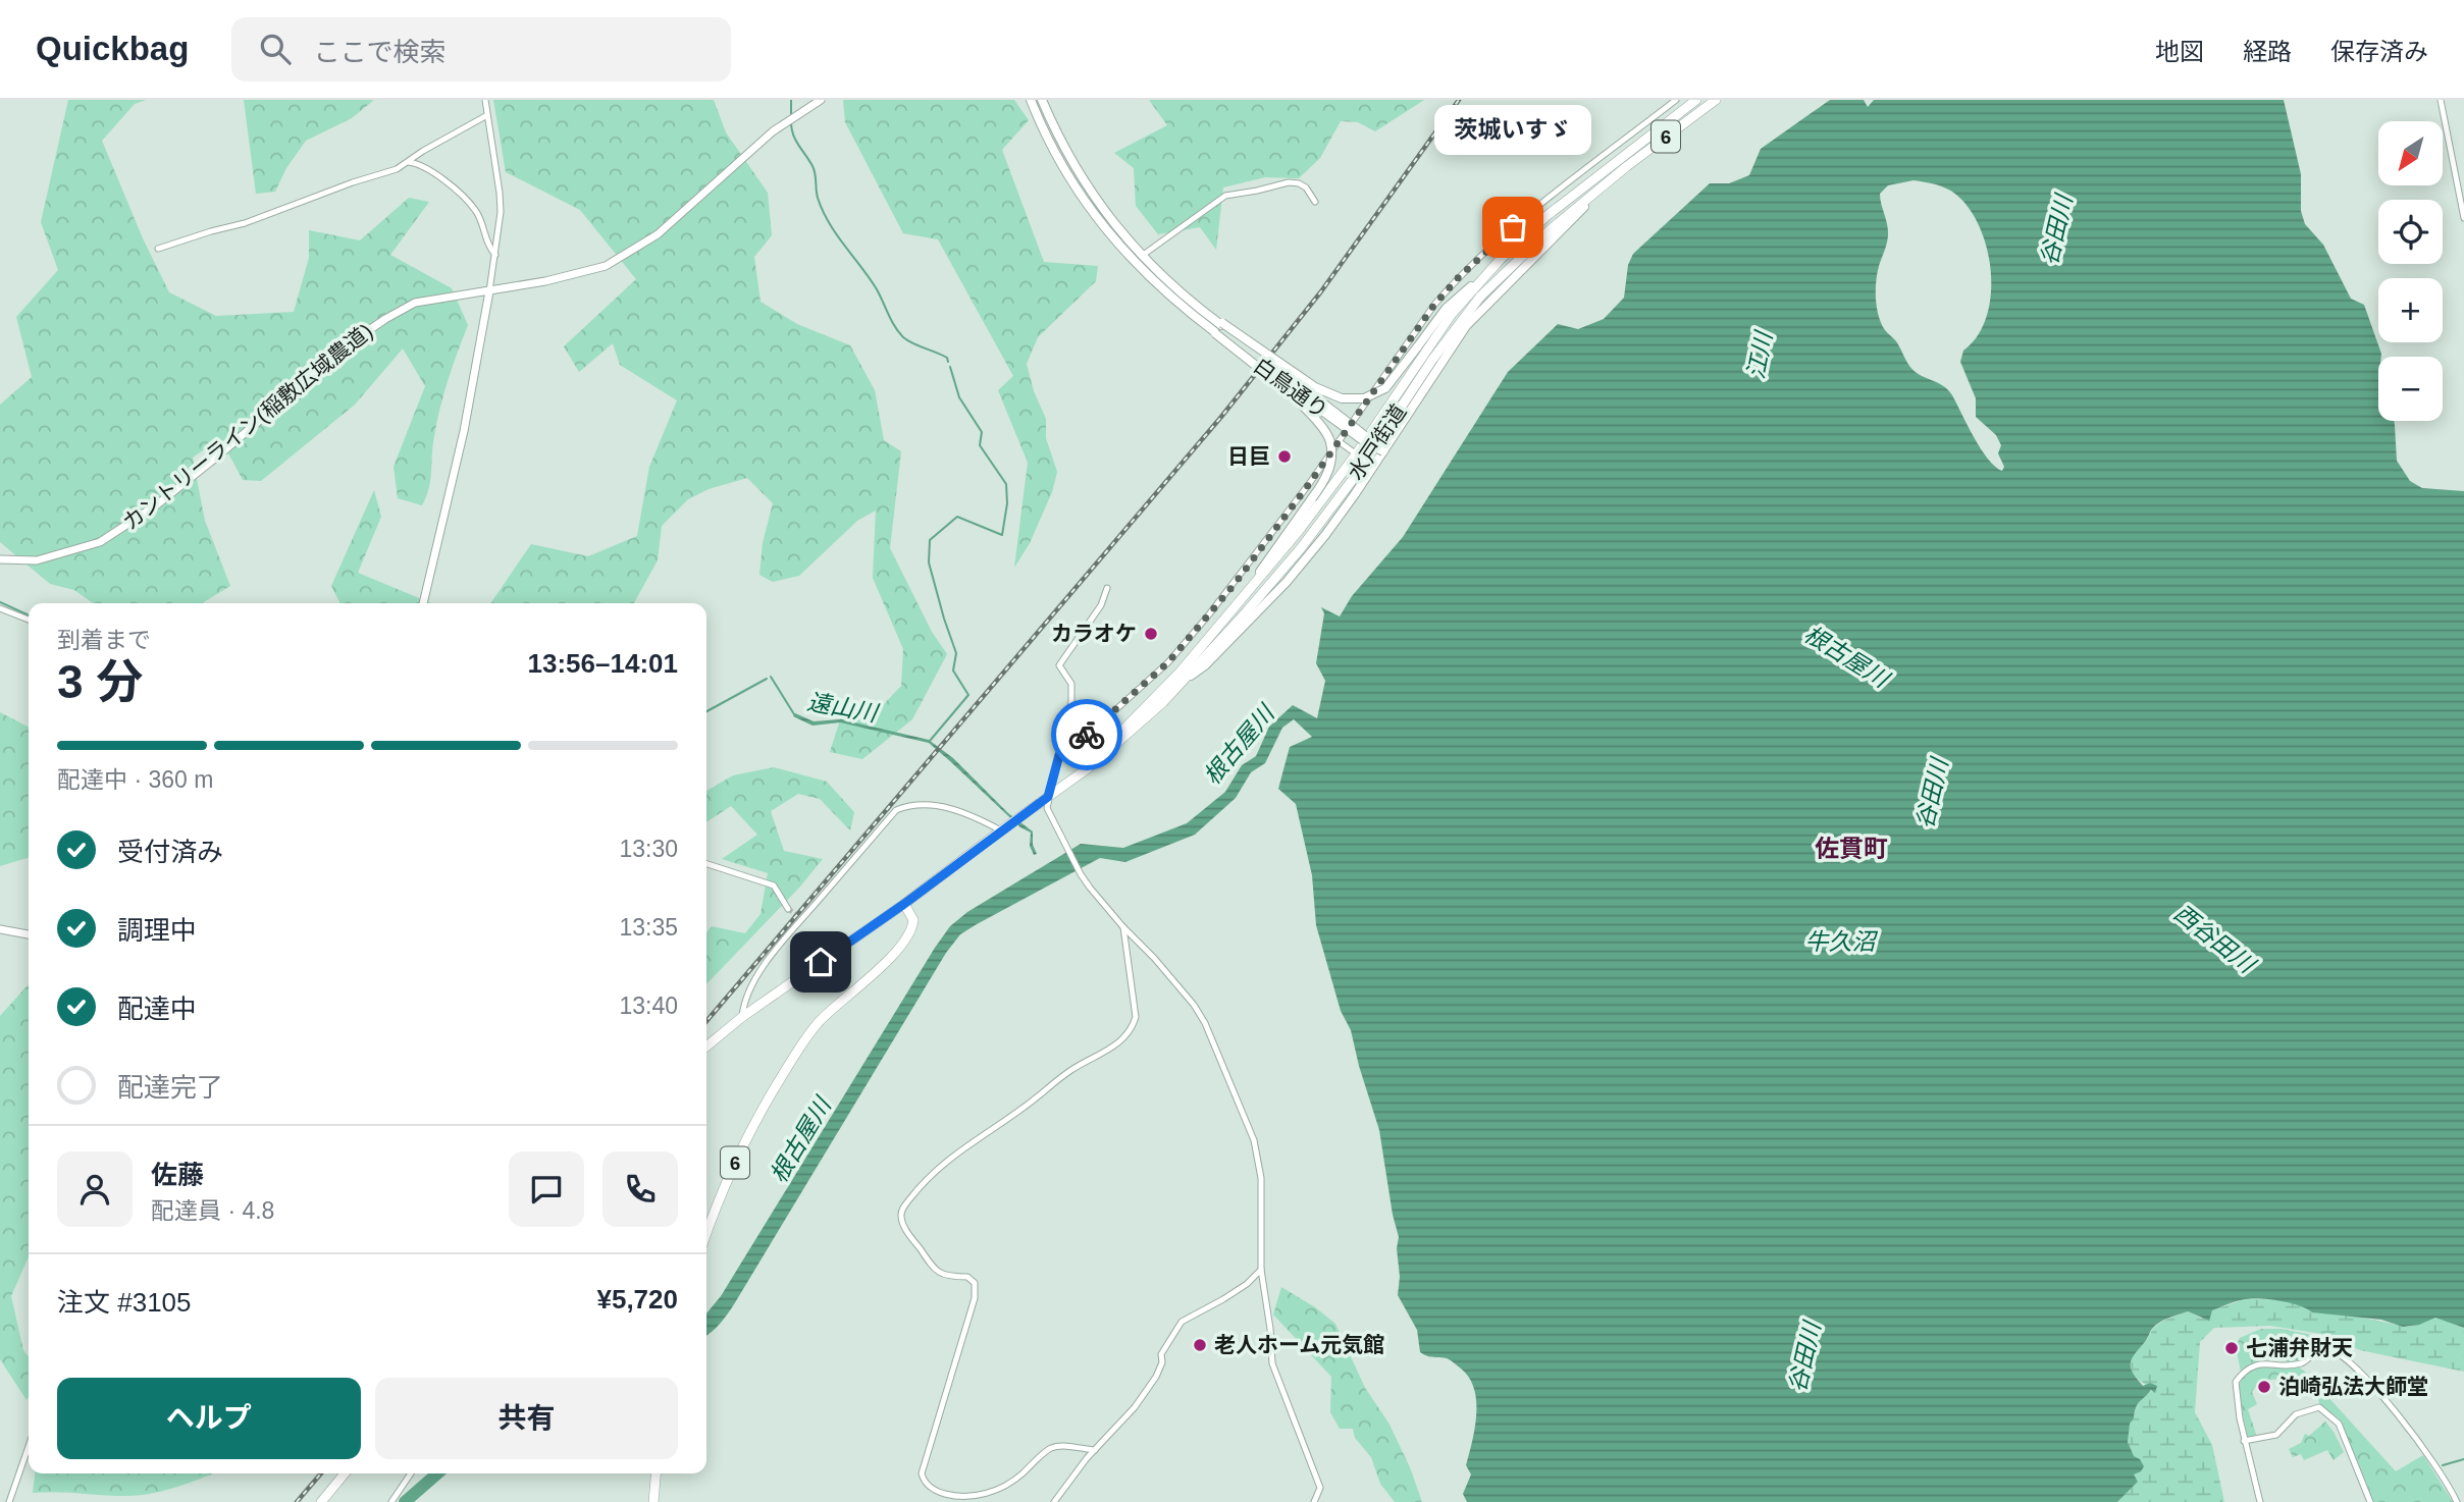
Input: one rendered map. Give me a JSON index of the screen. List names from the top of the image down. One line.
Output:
{"streets":{"highway":["6","水戸街道"],"main road":["白鳥通り"],"street":["カントリーライン(稲敷広域農道)"]},"crossings":[["6","水戸街道"]],"districts":["佐貫町"],"water":["谷田川","江川","根古屋川","遠山川","西谷田川","牛久沼"],"places":["茨城いすゞ","日巨","カラオケ","老人ホーム元気館","七浦弁財天","泊崎弘法大師堂"],"north":"bottom left","page":{"header":"Quickbag","search":"ここで検索","nav":["地図","経路","保存済み"],"bubble":"茨城いすゞ","map_buttons":["+","−"],"heading":["3 分","到着まで","13:56–14:01"],"panel":["佐藤","配達員 · 4.8","注文 #3105","¥5,720"],"bar":"配達中 · 360 m","list":[["受付済み","13:30"],["調理中","13:35"],["配達中","13:40"],"配達完了"],"buttons":["ヘルプ","共有"]}}
